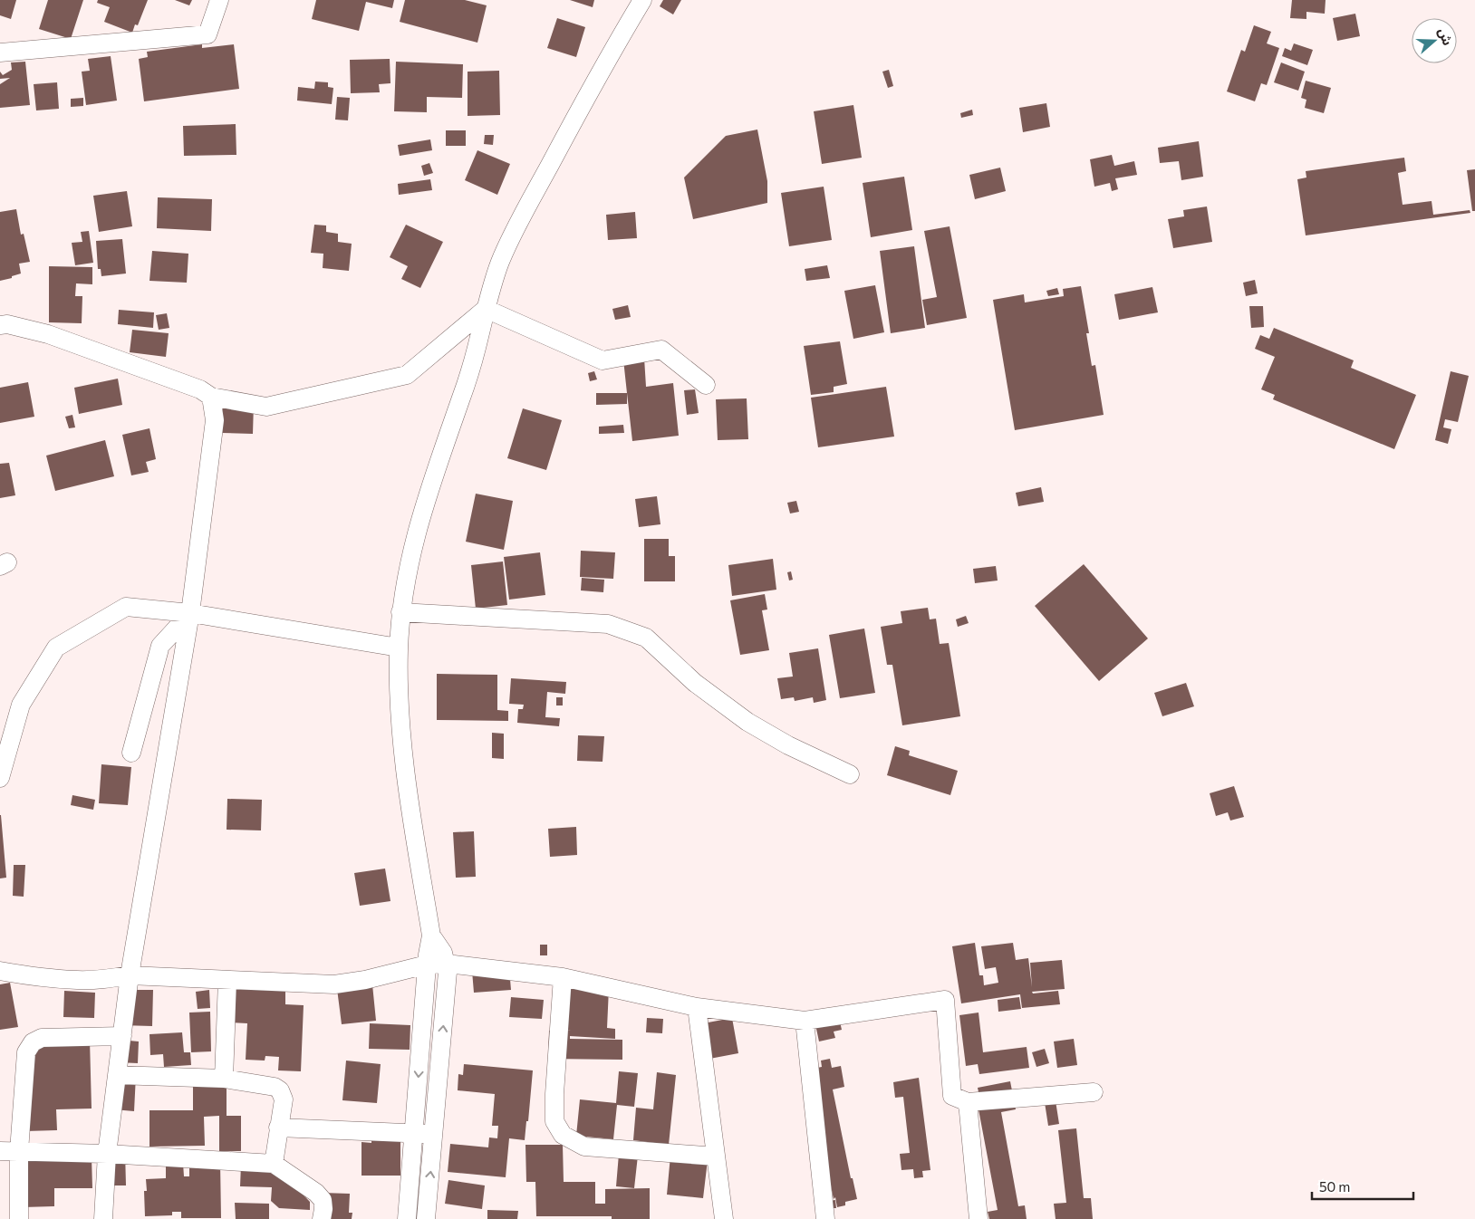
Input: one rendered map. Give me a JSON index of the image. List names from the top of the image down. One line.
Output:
{"scale_bar":"50 m","north":"right"}
